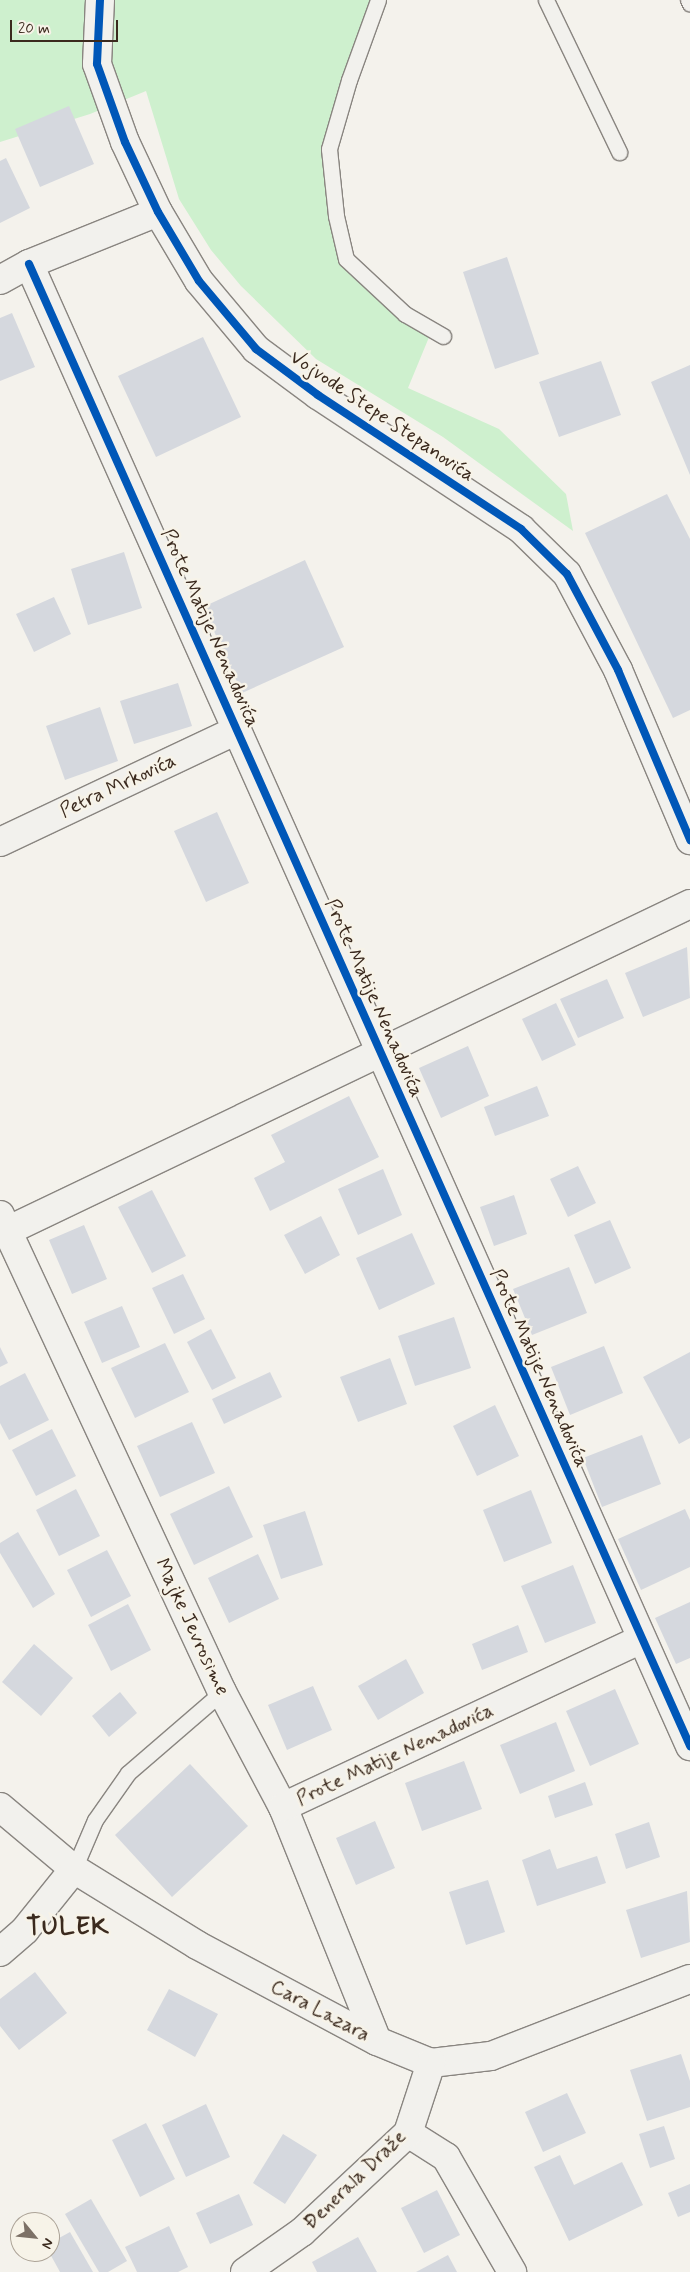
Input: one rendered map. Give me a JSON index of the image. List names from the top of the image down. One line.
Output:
{"streets":{"street":["Vojvode Stepe Stepanovića","Prote Matije Nenadovića","Petra Mrkovića","Majke Jevrosime","Cara Lazara","Đenerala Draže"]},"crossings":[["Prote Matije Nenadovića","Petra Mrkovića"],["Prote Matije Nenadovića","Majke Jevrosime"],["Majke Jevrosime","Cara Lazara"],["Cara Lazara","Đenerala Draže"]],"districts":["TULEK"],"scale_bar":"20 m","north":"bottom right"}
